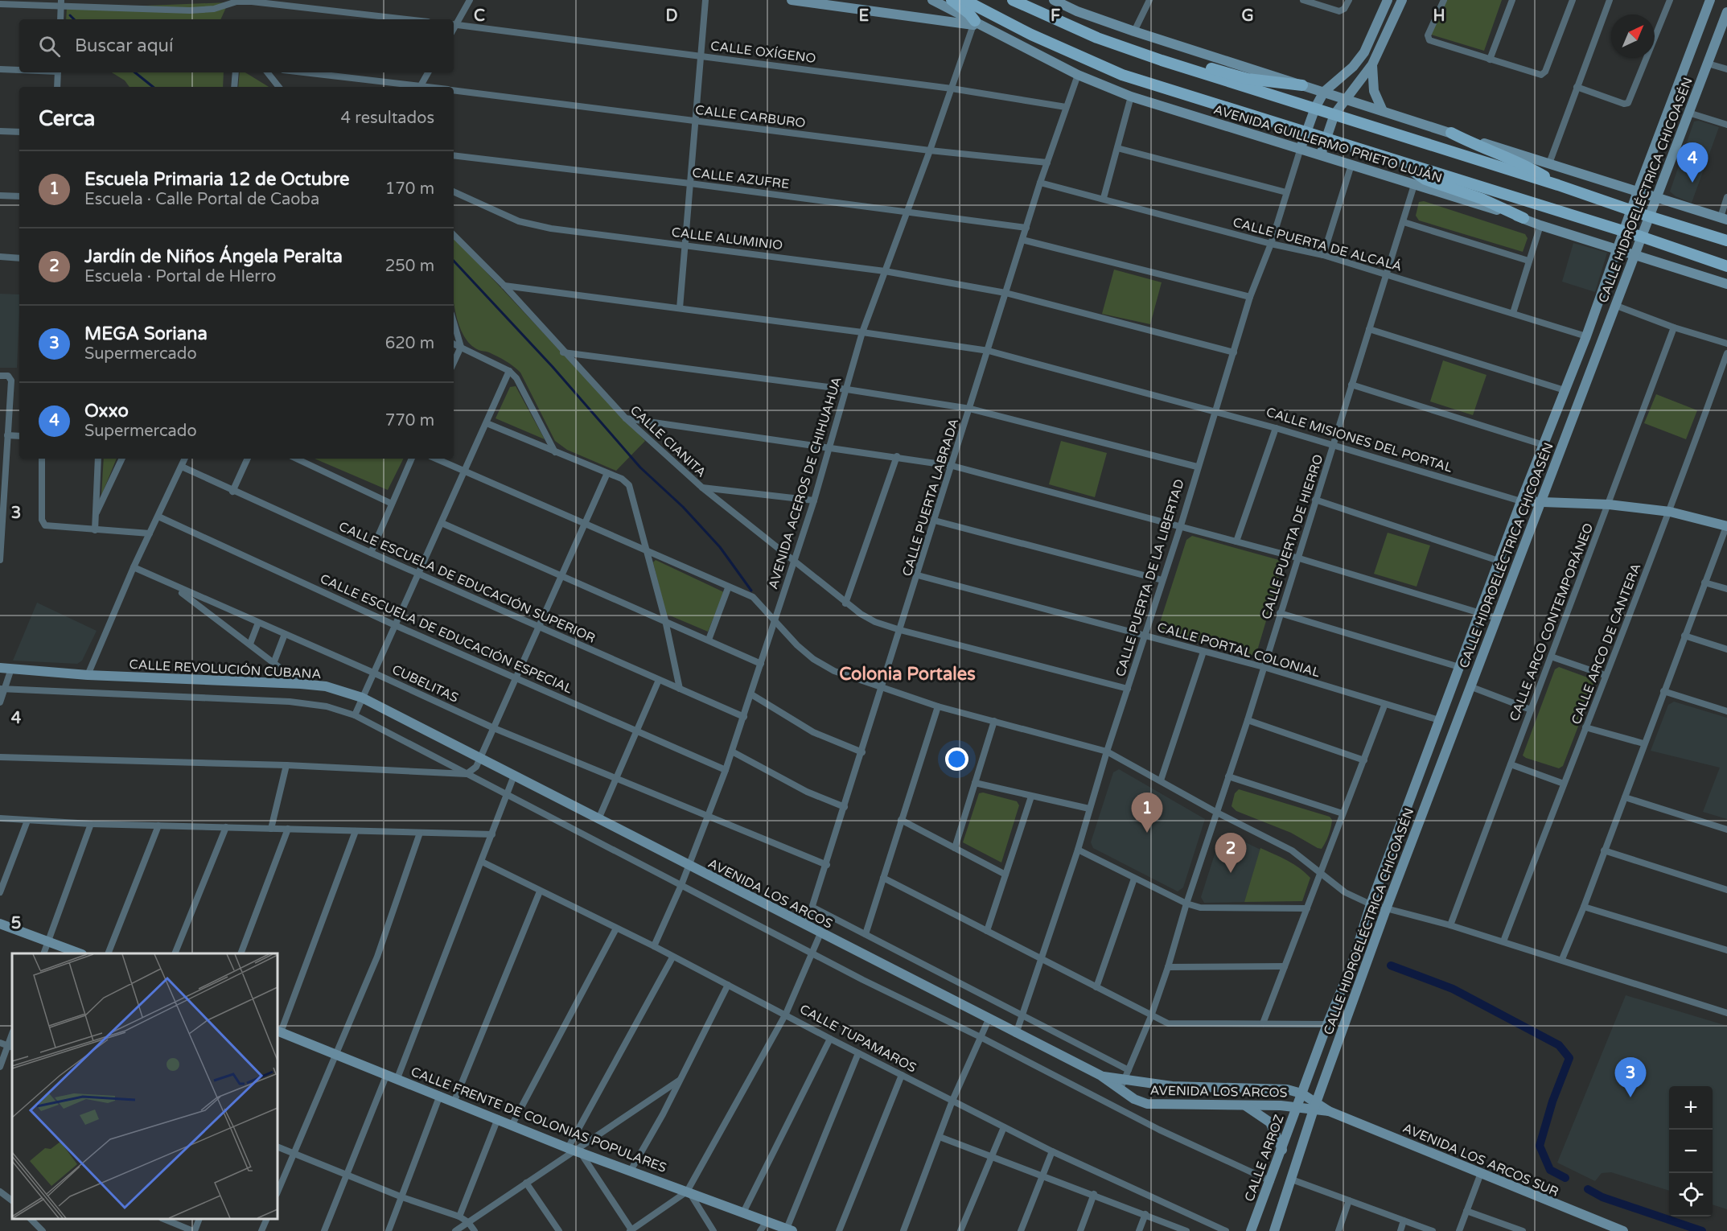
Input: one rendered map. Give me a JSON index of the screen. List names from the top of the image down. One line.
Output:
{"streets":{"main road":["AVENIDA GUILLERMO PRIETO LUJÁN"],"street":["CALLE OXÍGENO","CALLE CARBURO","CALLE AZUFRE","CALLE HIDROELÉCTRICA CHICOASÉN","CALLE ALUMINIO","CALLE PUERTA DE ALCALÁ","CALLE MISIONES DEL PORTAL","CALLE CIANITA","AVENIDA ACEROS DE CHIHUAHUA","CALLE PUERTA LABRADA","CALLE PUERTA DE HIERRO","CALLE PUERTA DE LA LIBERTAD","CALLE ESCUELA DE EDUCACIÓN SUPERIOR","CALLE ARCO CONTEMPORÁNEO","CALLE ESCUELA DE EDUCACIÓN ESPECIAL","CALLE ARCO DE CANTERA","CALLE PORTAL COLONIAL","CALLE REVOLUCIÓN CUBANA","CUBELITAS","AVENIDA LOS ARCOS","CALLE TUPAMAROS","CALLE FRENTE DE COLONIAS POPULARES","CALLE ARROZ","AVENIDA LOS ARCOS SUR"]},"crossings":[["CALLE OXÍGENO","AVENIDA ACEROS DE CHIHUAHUA"],["CALLE OXÍGENO","CALLE PUERTA LABRADA"],["CALLE CARBURO","AVENIDA ACEROS DE CHIHUAHUA"],["CALLE CARBURO","CALLE PUERTA LABRADA"],["AVENIDA GUILLERMO PRIETO LUJÁN","CALLE HIDROELÉCTRICA CHICOASÉN"],["AVENIDA GUILLERMO PRIETO LUJÁN","AVENIDA ACEROS DE CHIHUAHUA"],["AVENIDA GUILLERMO PRIETO LUJÁN","CALLE PUERTA LABRADA"],["AVENIDA GUILLERMO PRIETO LUJÁN","CALLE PUERTA DE HIERRO"],["AVENIDA GUILLERMO PRIETO LUJÁN","CALLE PUERTA DE LA LIBERTAD"],["CALLE AZUFRE","AVENIDA ACEROS DE CHIHUAHUA"],["CALLE AZUFRE","CALLE PUERTA LABRADA"],["CALLE HIDROELÉCTRICA CHICOASÉN","CALLE PUERTA DE ALCALÁ"],["CALLE HIDROELÉCTRICA CHICOASÉN","CALLE MISIONES DEL PORTAL"],["CALLE HIDROELÉCTRICA CHICOASÉN","CALLE PORTAL COLONIAL"],["CALLE HIDROELÉCTRICA CHICOASÉN","AVENIDA LOS ARCOS"],["CALLE HIDROELÉCTRICA CHICOASÉN","CALLE ARROZ"],["CALLE HIDROELÉCTRICA CHICOASÉN","AVENIDA LOS ARCOS SUR"],["CALLE ALUMINIO","AVENIDA ACEROS DE CHIHUAHUA"],["CALLE ALUMINIO","CALLE PUERTA LABRADA"],["CALLE ALUMINIO","CALLE PUERTA DE LA LIBERTAD"],["CALLE PUERTA DE ALCALÁ","CALLE PUERTA LABRADA"],["CALLE PUERTA DE ALCALÁ","CALLE PUERTA DE HIERRO"],["CALLE PUERTA DE ALCALÁ","CALLE PUERTA DE LA LIBERTAD"],["CALLE MISIONES DEL PORTAL","CALLE CIANITA"],["CALLE MISIONES DEL PORTAL","AVENIDA ACEROS DE CHIHUAHUA"],["CALLE MISIONES DEL PORTAL","CALLE PUERTA LABRADA"],["CALLE MISIONES DEL PORTAL","CALLE PUERTA DE HIERRO"],["CALLE MISIONES DEL PORTAL","CALLE PUERTA DE LA LIBERTAD"],["CALLE MISIONES DEL PORTAL","CALLE ARCO CONTEMPORÁNEO"],["CALLE MISIONES DEL PORTAL","CALLE ARCO DE CANTERA"],["CALLE CIANITA","AVENIDA ACEROS DE CHIHUAHUA"],["CALLE CIANITA","CALLE PUERTA LABRADA"],["CALLE CIANITA","CALLE PUERTA DE LA LIBERTAD"],["AVENIDA ACEROS DE CHIHUAHUA","CALLE ESCUELA DE EDUCACIÓN SUPERIOR"],["AVENIDA ACEROS DE CHIHUAHUA","CALLE ESCUELA DE EDUCACIÓN ESPECIAL"],["AVENIDA ACEROS DE CHIHUAHUA","CUBELITAS"],["AVENIDA ACEROS DE CHIHUAHUA","AVENIDA LOS ARCOS"],["AVENIDA ACEROS DE CHIHUAHUA","CALLE TUPAMAROS"],["CALLE PUERTA LABRADA","CALLE PORTAL COLONIAL"],["CALLE PUERTA LABRADA","CUBELITAS"],["CALLE PUERTA LABRADA","AVENIDA LOS ARCOS"],["CALLE PUERTA DE HIERRO","CALLE PORTAL COLONIAL"],["CALLE PUERTA DE HIERRO","AVENIDA LOS ARCOS"],["CALLE PUERTA DE LA LIBERTAD","CALLE PORTAL COLONIAL"],["CALLE PUERTA DE LA LIBERTAD","AVENIDA LOS ARCOS"],["CALLE REVOLUCIÓN CUBANA","AVENIDA LOS ARCOS"],["AVENIDA LOS ARCOS","CALLE ARROZ"],["AVENIDA LOS ARCOS","AVENIDA LOS ARCOS SUR"]],"districts":["Colonia Portales"],"north":"top right","page":{"search":"Buscar aquí","heading":["Cerca","4 resultados"],"pins":["4","1","2","3"],"list":[{"mark":"1","name":"Escuela Primaria 12 de Octubre","note":"Escuela · Calle Portal de Caoba","value":"170 m"},{"mark":"2","name":"Jardín de Niños Ángela Peralta","note":"Escuela · Portal de HIerro","value":"250 m"},{"mark":"3","name":"MEGA Soriana","note":"Supermercado","value":"620 m"},{"mark":"4","name":"Oxxo","note":"Supermercado","value":"770 m"}],"map_buttons":["+","−"]},"grid":{"columns":["C","D","E","F","G","H"],"rows":["3","4","5"]}}
